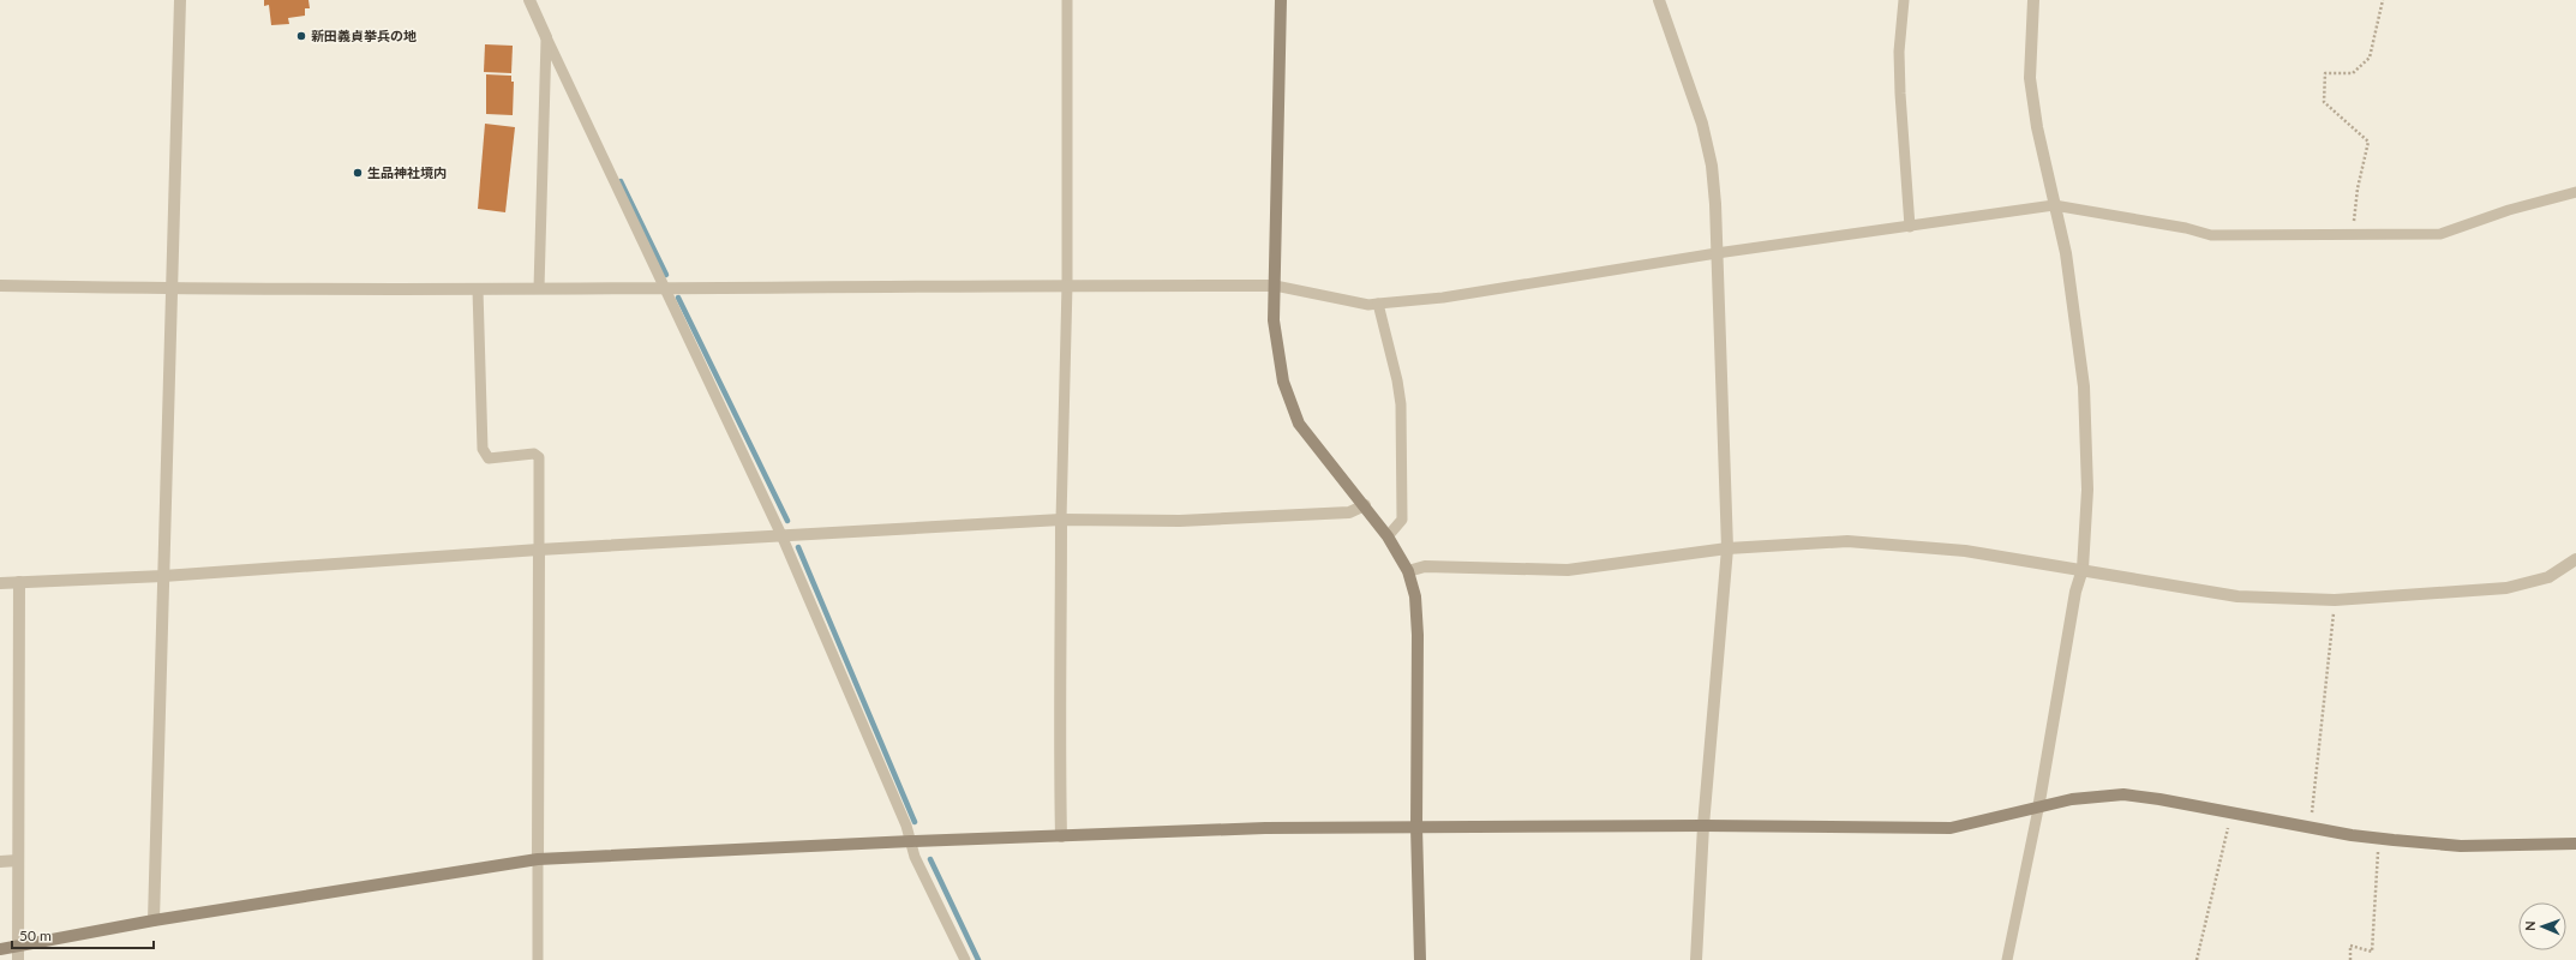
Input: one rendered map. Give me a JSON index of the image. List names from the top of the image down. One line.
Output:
{"places":["新田義貞挙兵の地","生品神社境内"],"scale_bar":"50 m","north":"left"}
